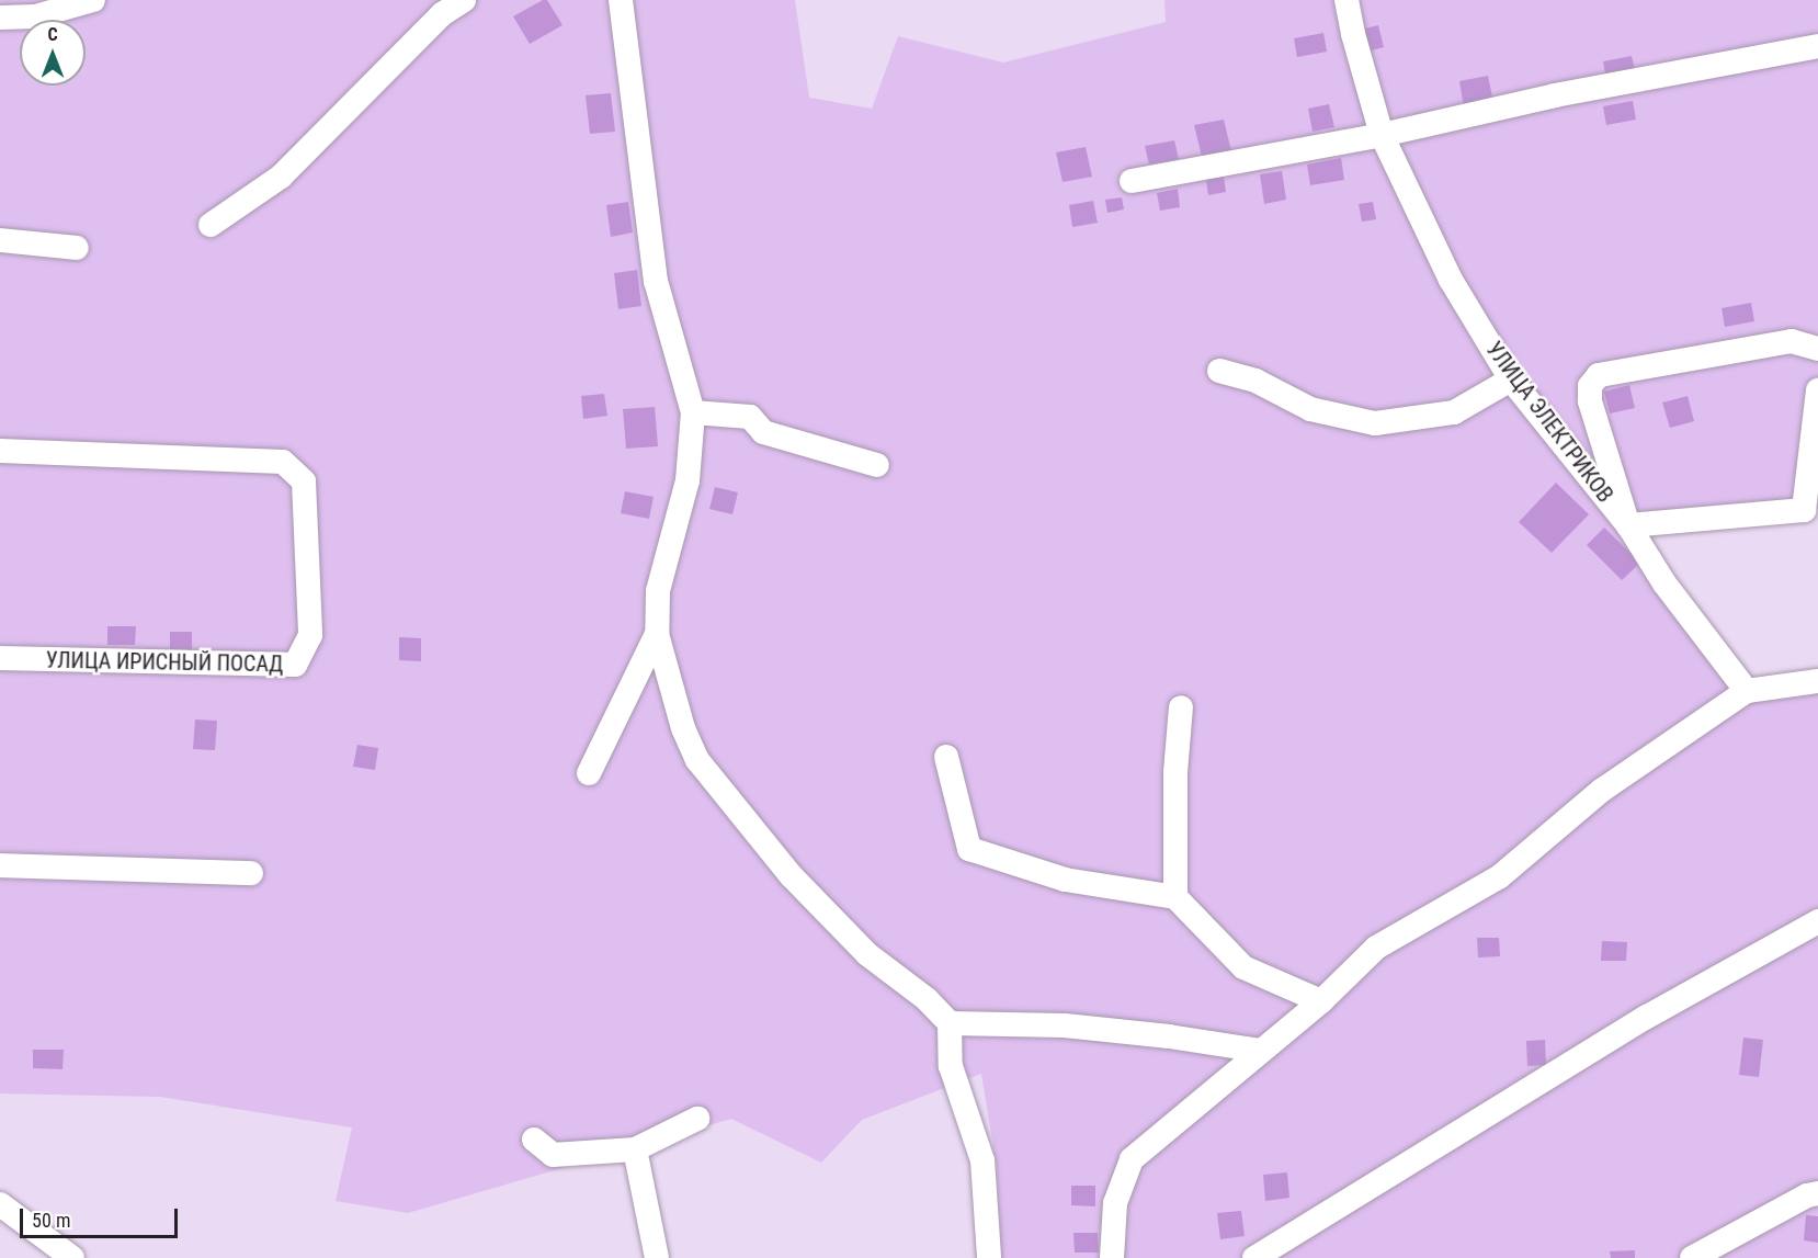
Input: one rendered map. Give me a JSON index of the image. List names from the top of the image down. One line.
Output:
{"streets":{"street":["УЛИЦА ЭЛЕКТРИКОВ","УЛИЦА ИРИСНЫЙ ПОСАД"]},"scale_bar":"50 m","north":"top"}
